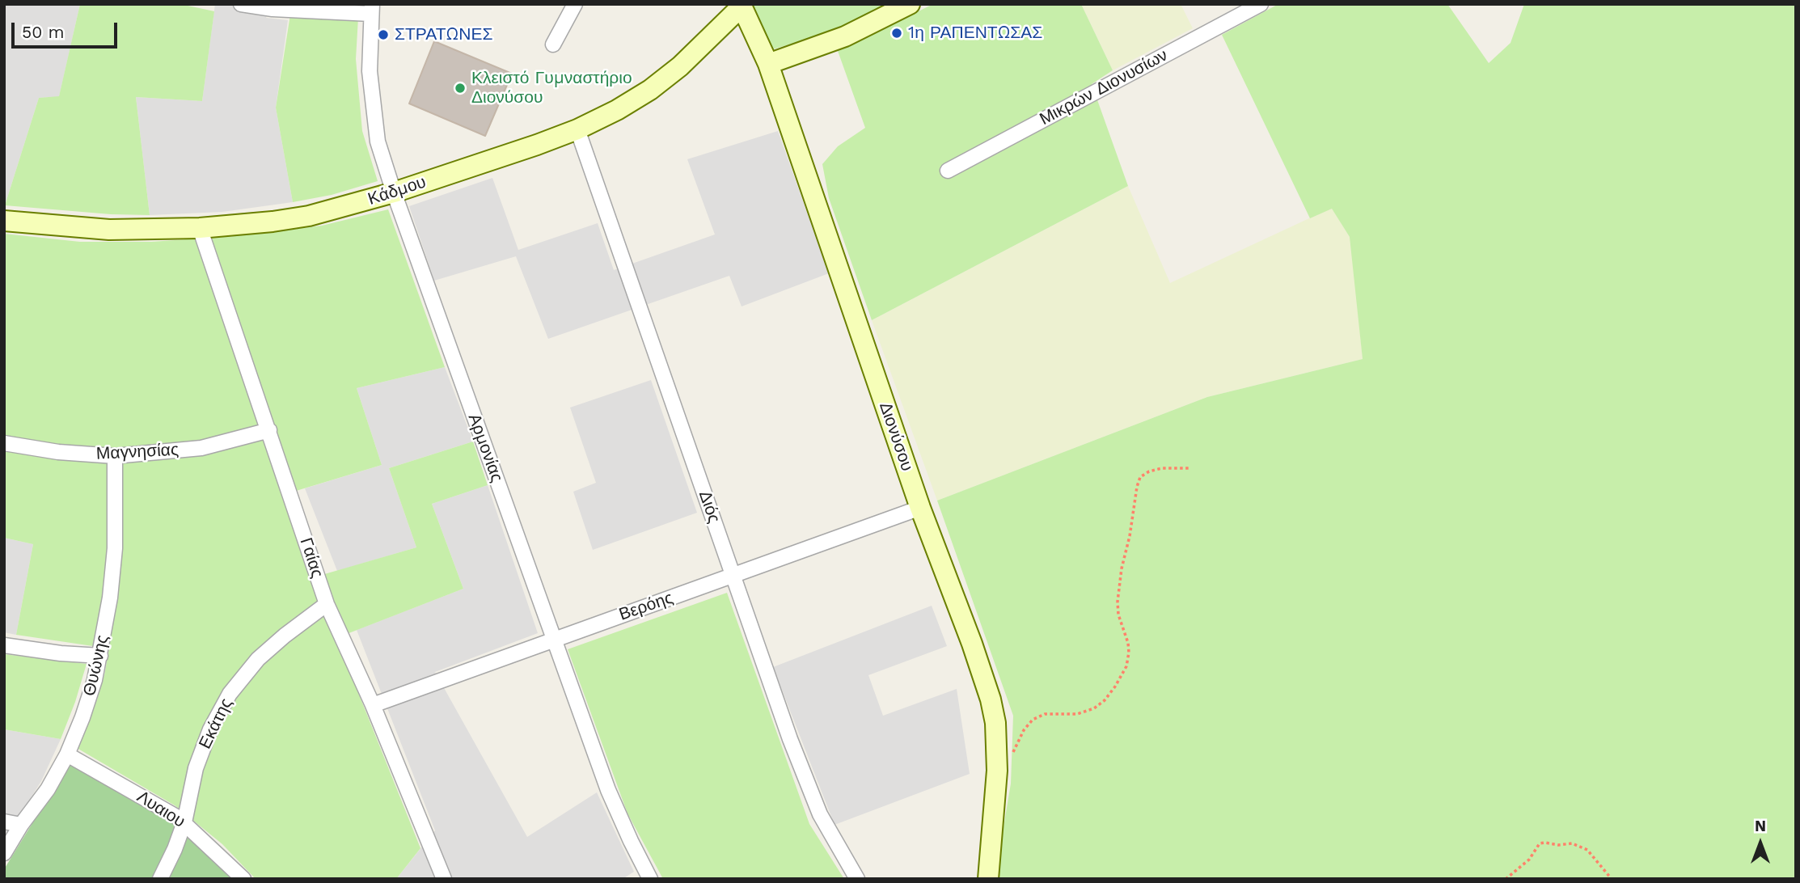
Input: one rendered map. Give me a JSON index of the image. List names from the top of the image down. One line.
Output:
{"streets":{"street":["Μικρών Διονυσίων","Κάδμου","Διονύσου","Αρμονίας","Μαγνησίας","Διός","Γαίας","Βερόης","Θυώνης","Εκάτης","Λυαιου"]},"crossings":[["Κάδμου","Διονύσου"],["Κάδμου","Αρμονίας"],["Κάδμου","Διός"],["Κάδμου","Γαίας"],["Διονύσου","Βερόης"],["Αρμονίας","Βερόης"],["Μαγνησίας","Γαίας"],["Μαγνησίας","Θυώνης"],["Διός","Βερόης"],["Γαίας","Βερόης"],["Γαίας","Εκάτης"],["Θυώνης","Λυαιου"],["Εκάτης","Λυαιου"]],"places":["1η ΡΑΠΕΝΤΩΣΑΣ","ΣΤΡΑΤΩΝΕΣ","Κλειστό Γυμναστήριο Διονύσου"],"scale_bar":"50 m","north":"top"}
